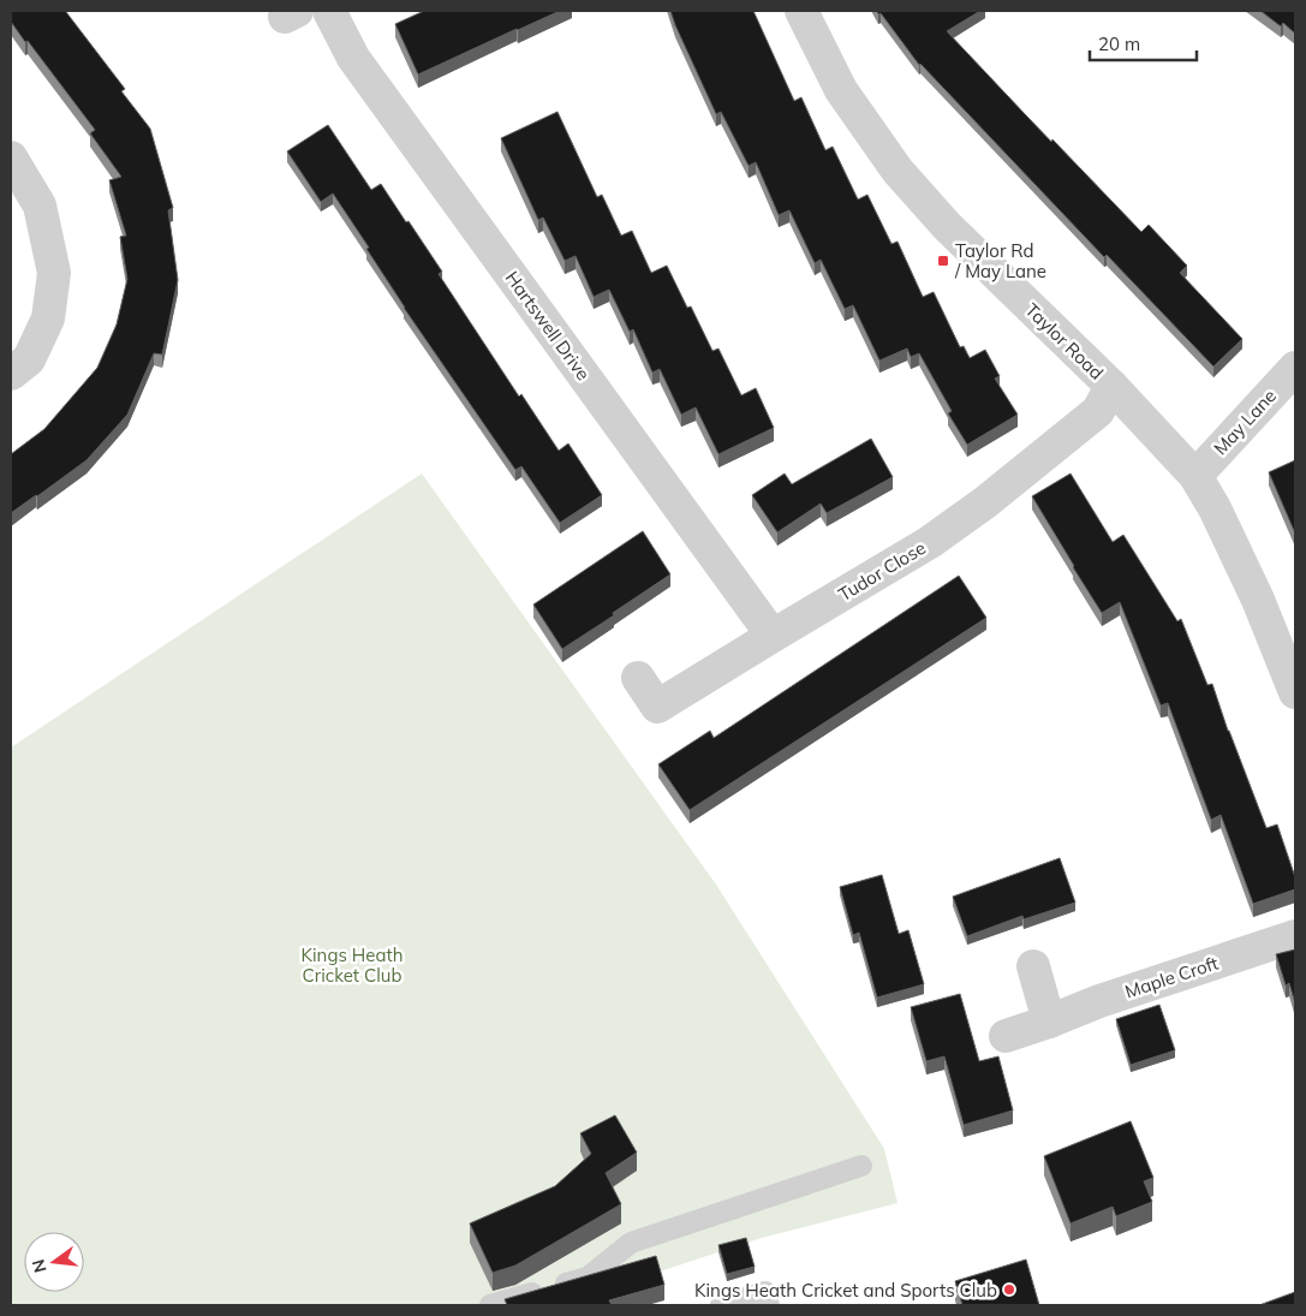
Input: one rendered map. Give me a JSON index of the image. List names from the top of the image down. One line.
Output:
{"streets":{"street":["Hartswell Drive","Taylor Road","May Lane","Tudor Close","Maple Croft"]},"crossings":[["Hartswell Drive","Tudor Close"],["Taylor Road","May Lane"],["Taylor Road","Tudor Close"]],"parks":["Kings Heath Cricket Club"],"places":{"transit":["Taylor Rd / May Lane"],"other":["Kings Heath Cricket and Sports Club"]},"scale_bar":"20 m","north":"left"}
